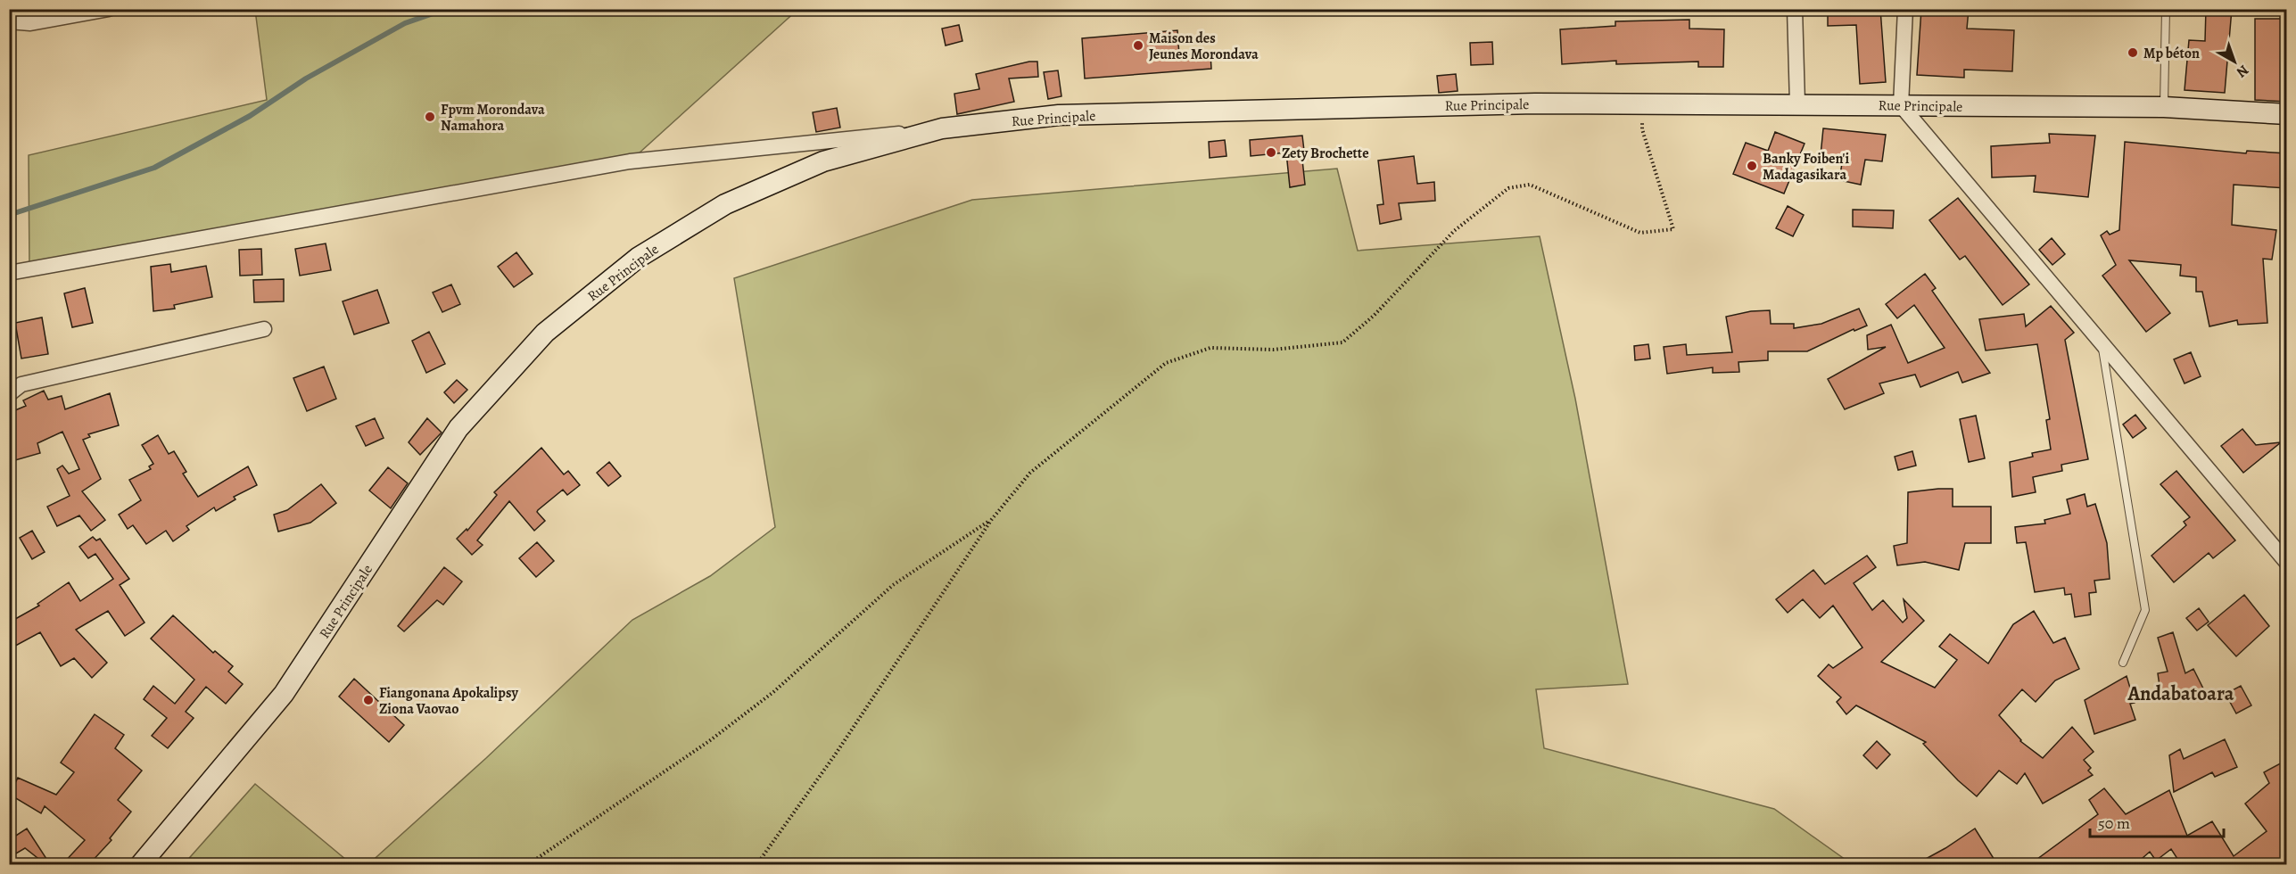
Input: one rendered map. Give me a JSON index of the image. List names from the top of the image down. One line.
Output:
{"streets":{"main road":["Rue Principale"]},"districts":["Andabatoara"],"places":["Maison des Jeunes Morondava","Mp béton","Fpvm Morondava Namahora","Zety Brochette","Banky Foiben'i Madagasikara","Fiangonana Apokalipsy Ziona Vaovao"],"scale_bar":"50 m","north":"bottom right"}
